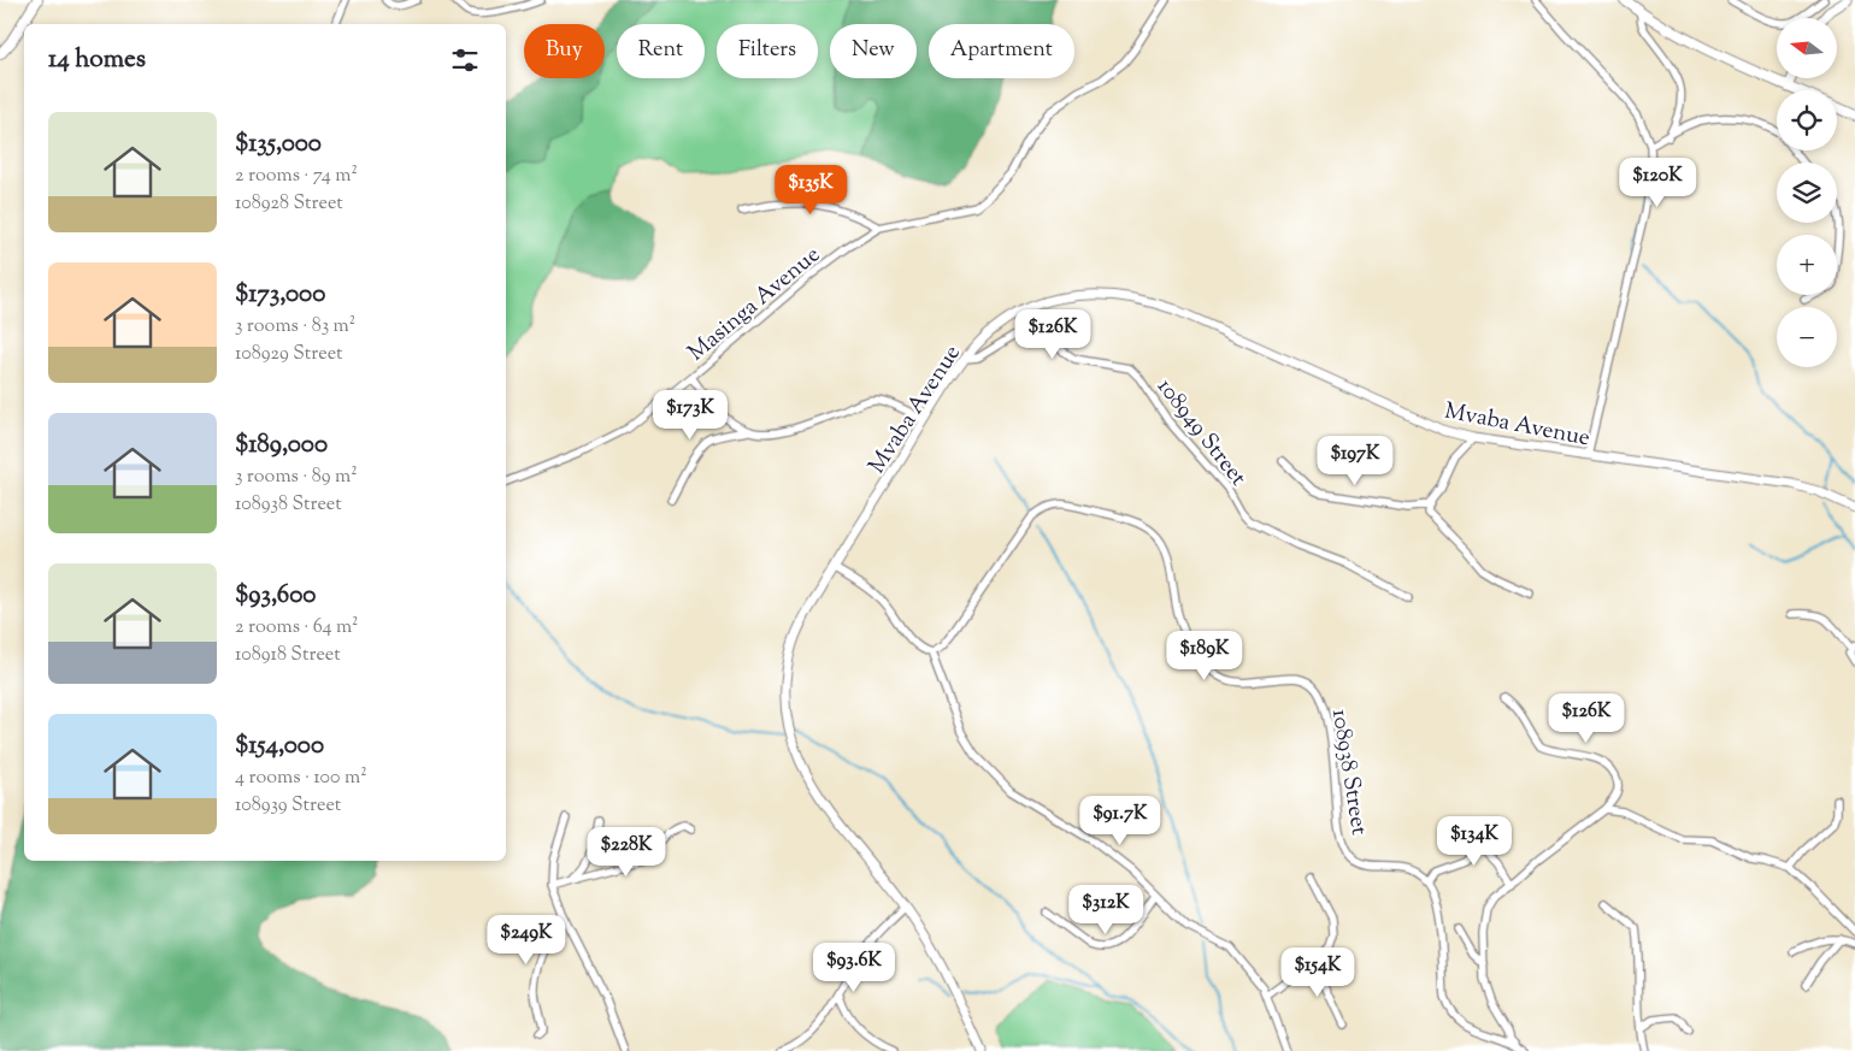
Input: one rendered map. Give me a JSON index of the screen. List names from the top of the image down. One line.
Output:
{"streets":{"street":["Masinga Avenue","Mvaba Avenue","108949 Street","108938 Street"]},"crossings":[["Mvaba Avenue","108949 Street"]],"north":"left","page":{"map_buttons":["+","−"],"chip":["Buy","Rent","Filters","New","Apartment"],"heading":"14 homes","list":[{"name":"$135,000","note":"2 rooms · 74 m² · 108928 Street"},{"name":"$173,000","note":"3 rooms · 83 m² · 108929 Street"},{"name":"$189,000","note":"3 rooms · 89 m² · 108938 Street"},{"name":"$93,600","note":"2 rooms · 64 m² · 108918 Street"},{"name":"$154,000","note":"4 rooms · 100 m² · 108939 Street"}],"price":["$120K","$135K","$126K","$173K","$197K","$189K","$126K","$91.7K","$134K","$228K","$312K","$249K","$93.6K","$154K"]}}
